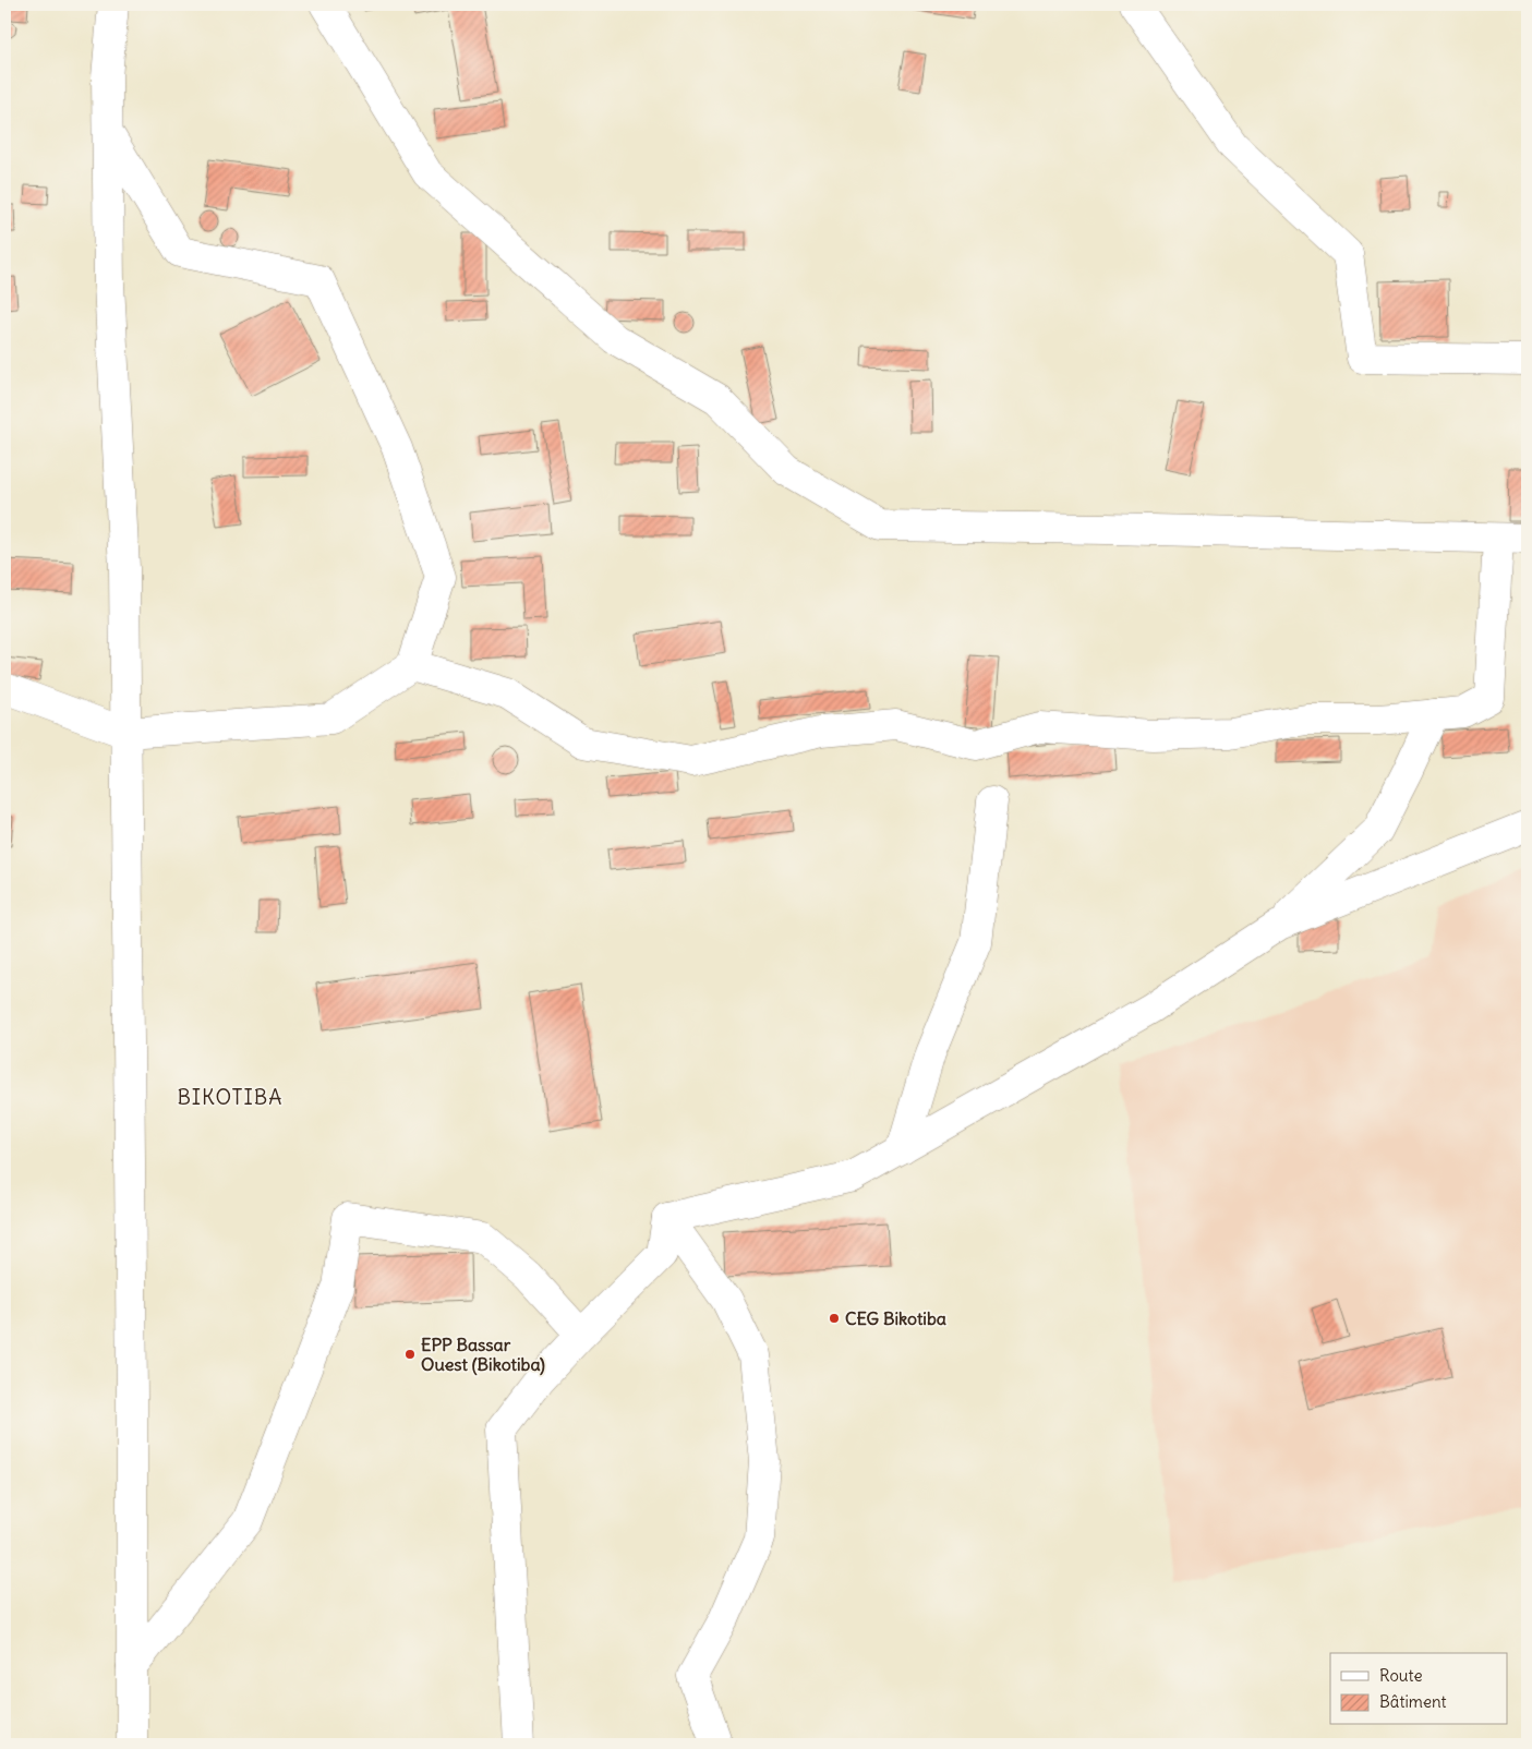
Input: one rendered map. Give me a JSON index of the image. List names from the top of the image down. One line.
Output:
{"districts":["BIKOTIBA"],"places":["CEG Bikotiba","EPP Bassar Ouest (Bikotiba)"],"legend":["Route","Bâtiment"]}
